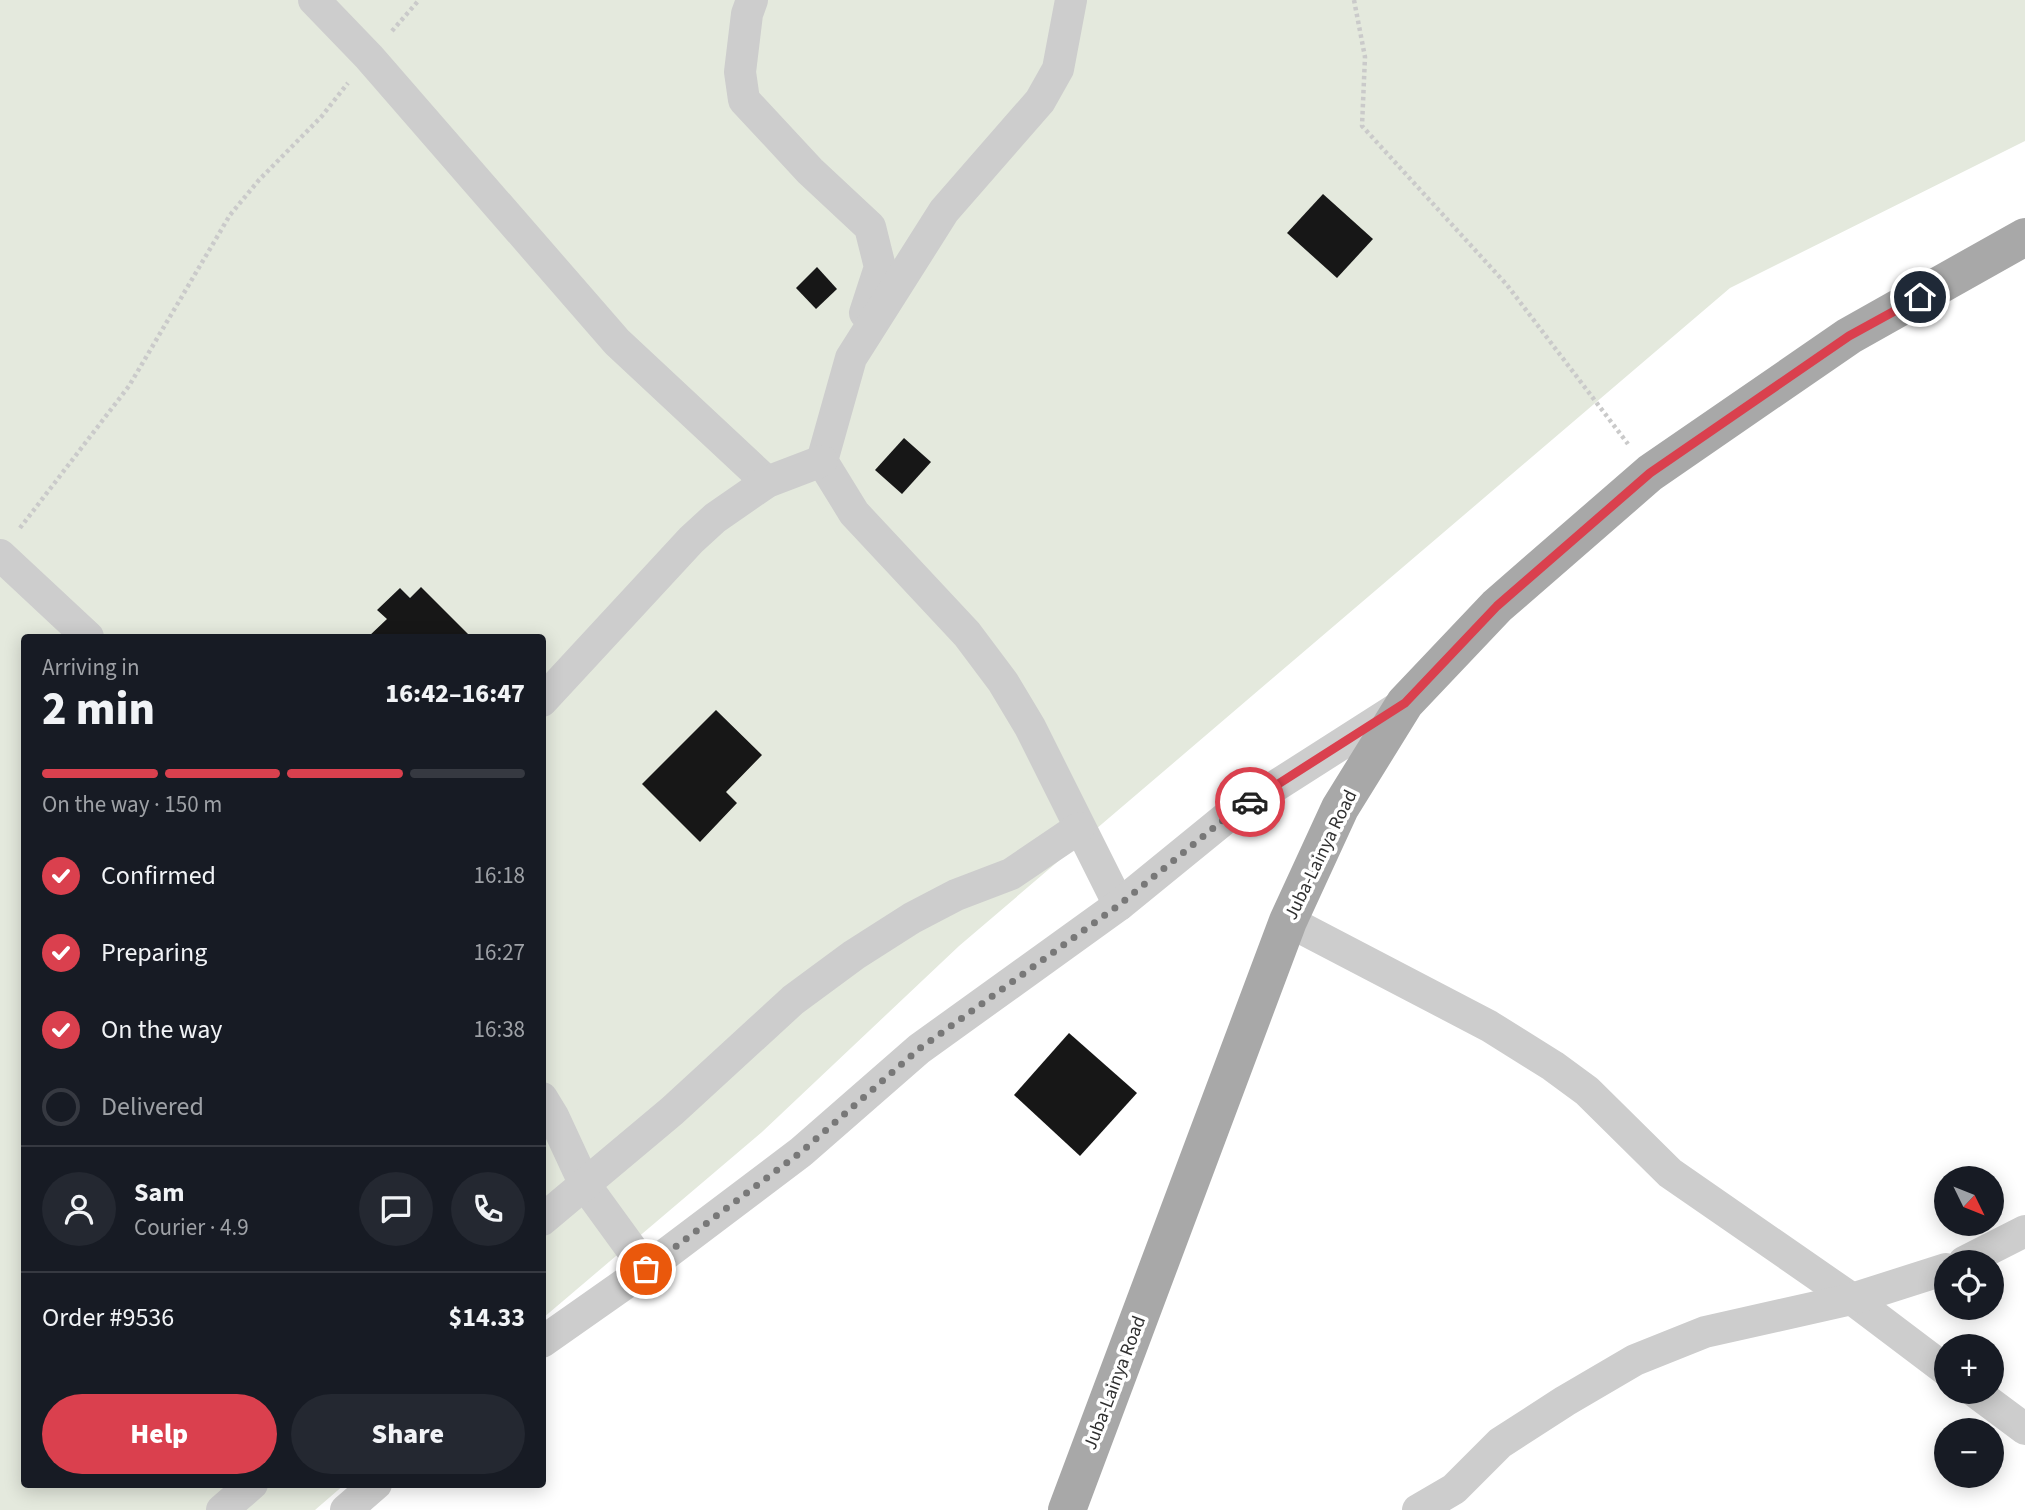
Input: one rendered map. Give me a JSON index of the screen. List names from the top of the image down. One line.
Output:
{"streets":{"main road":["Juba-Lainya Road"]},"north":"bottom right","page":{"heading":["2 min","Arriving in","16:42–16:47"],"panel":["Sam","Courier · 4.9","Order #9536","$14.33"],"bar":"On the way · 150 m","list":[["Confirmed","16:18"],["Preparing","16:27"],["On the way","16:38"],"Delivered"],"map_buttons":["+","−"],"buttons":["Help","Share"]}}
